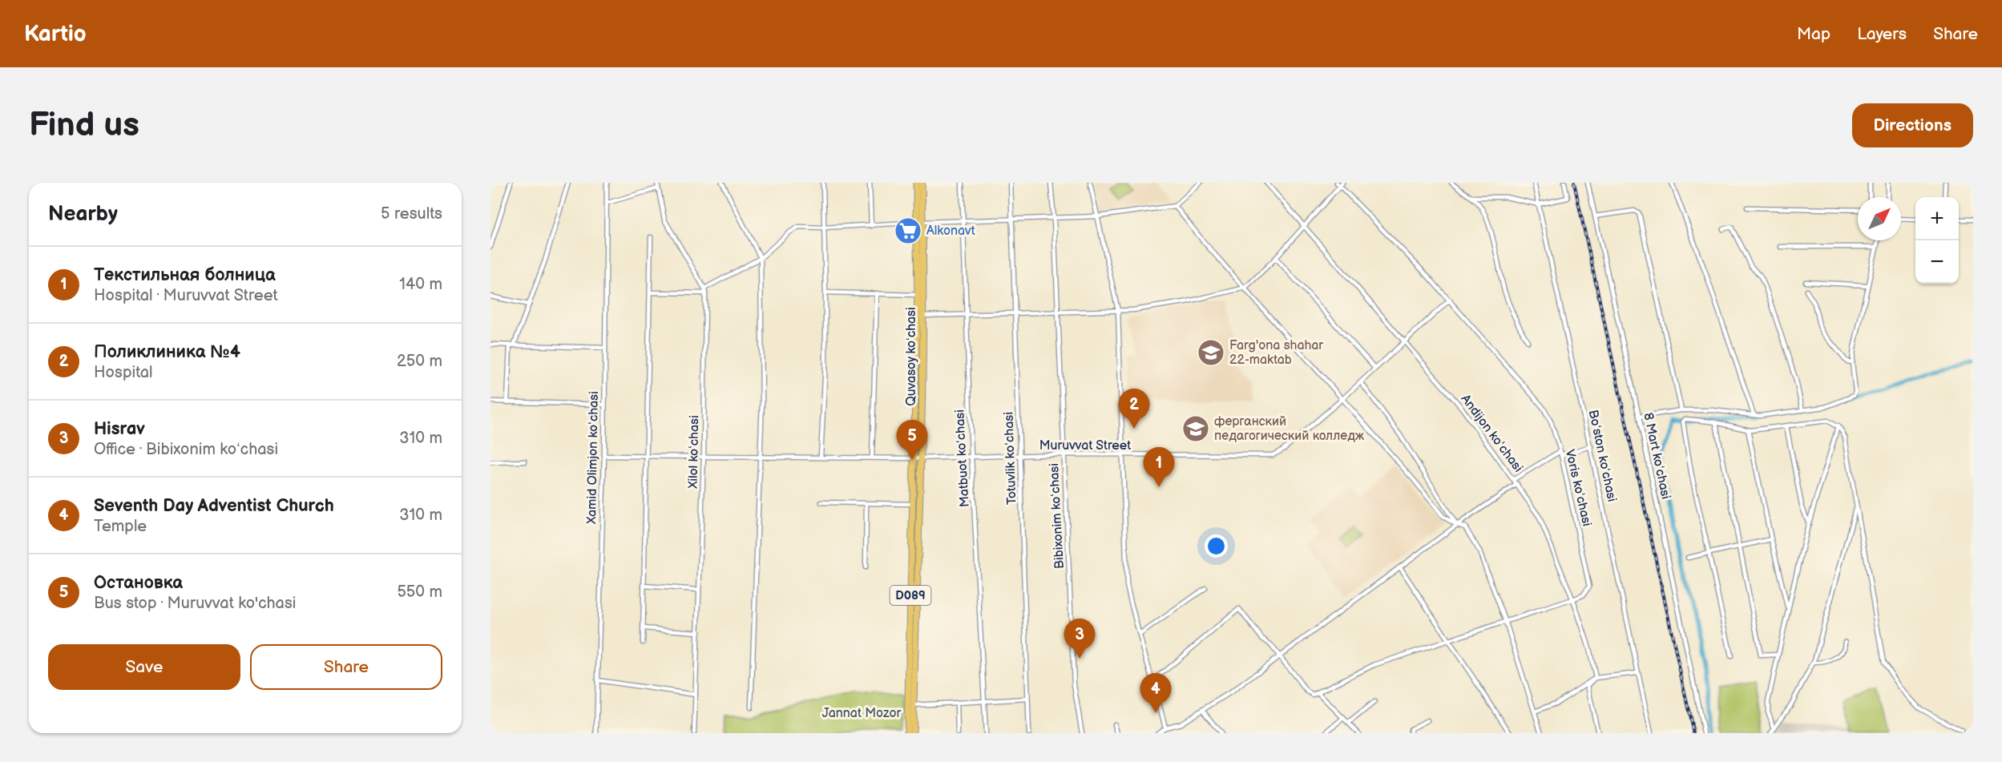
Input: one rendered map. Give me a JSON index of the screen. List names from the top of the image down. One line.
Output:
{"streets":{"main road":["Quvasoy koʻchasi","D089"],"street":["Andijon koʻchasi","Muruvvat Street","Xilol koʻchasi","Boʻston koʻchasi","8 Mart koʻchasi","Xamid Olimjon koʻchasi","Matbuot koʻchasi","Totuvlik koʻchasi","Voris koʻchasi","Bibixonim koʻchasi"]},"crossings":[["Quvasoy koʻchasi","Muruvvat Street"],["Andijon koʻchasi","Muruvvat Street"],["Andijon koʻchasi","Voris koʻchasi"],["Muruvvat Street","Xilol koʻchasi"],["Muruvvat Street","Xamid Olimjon koʻchasi"],["Muruvvat Street","Matbuot koʻchasi"],["Muruvvat Street","Totuvlik koʻchasi"],["Muruvvat Street","Voris koʻchasi"],["Muruvvat Street","Bibixonim koʻchasi"]],"parks":["Jannat Mozor"],"places":{"supermarket":["Alkonavt"],"school or university":["Farg'ona shahar 22-maktab","ферганский педагогический колледж"]},"north":"top right","page":{"header":"Kartio","nav":["Map","Layers","Share"],"buttons":["Directions",["Save","Share"]],"title":"Find us","heading":["Nearby","5 results"],"map_buttons":["+","−"],"list":[{"mark":"1","name":"Текстильная болница","note":"Hospital · Muruvvat Street","value":"140 m"},{"mark":"2","name":"Поликлиника №4","note":"Hospital","value":"250 m"},{"mark":"3","name":"Hisrav","note":"Office · Bibixonim koʻchasi","value":"310 m"},{"mark":"4","name":"Seventh Day Adventist Church","note":"Temple","value":"310 m"},{"mark":"5","name":"Остановка","note":"Bus stop · Muruvvat ko'chasi","value":"550 m"}],"pins":["2","5","1","3","4"]}}
